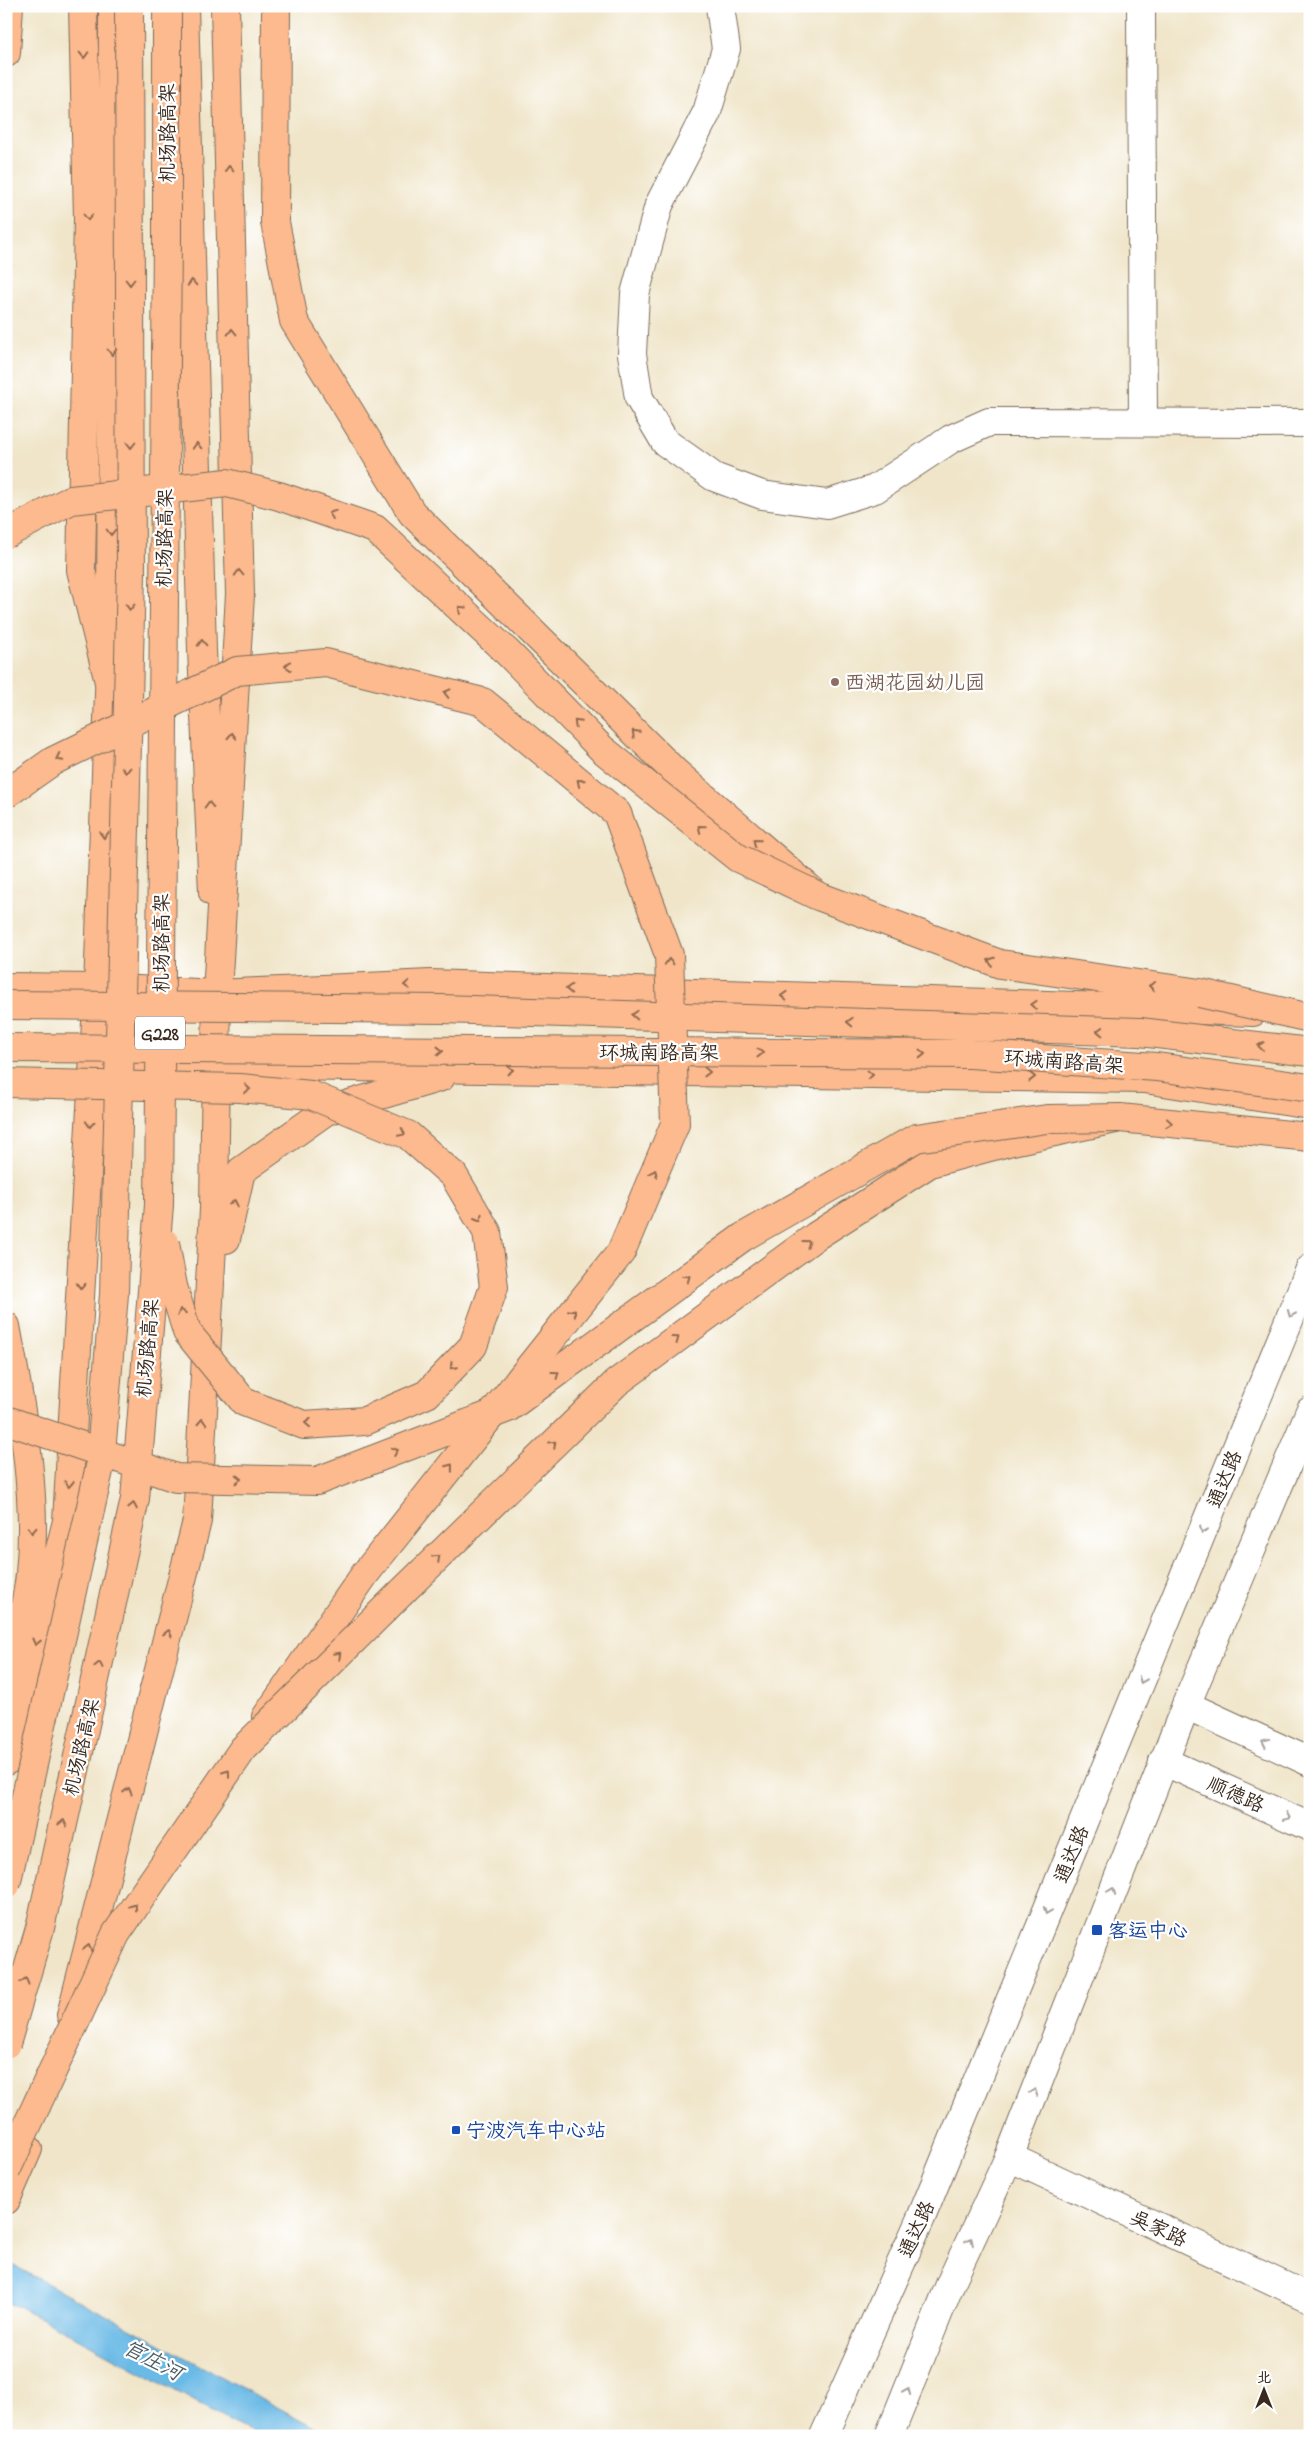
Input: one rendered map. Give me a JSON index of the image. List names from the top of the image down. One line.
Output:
{"streets":{"main road":["机场路高架","G228","环城南路高架"],"street":["通达路","顺德路","吴家路"]},"water":["官庄河"],"places":{"other":["西湖花园幼儿园"],"transit":["客运中心","宁波汽车中心站"]},"north":"top"}
